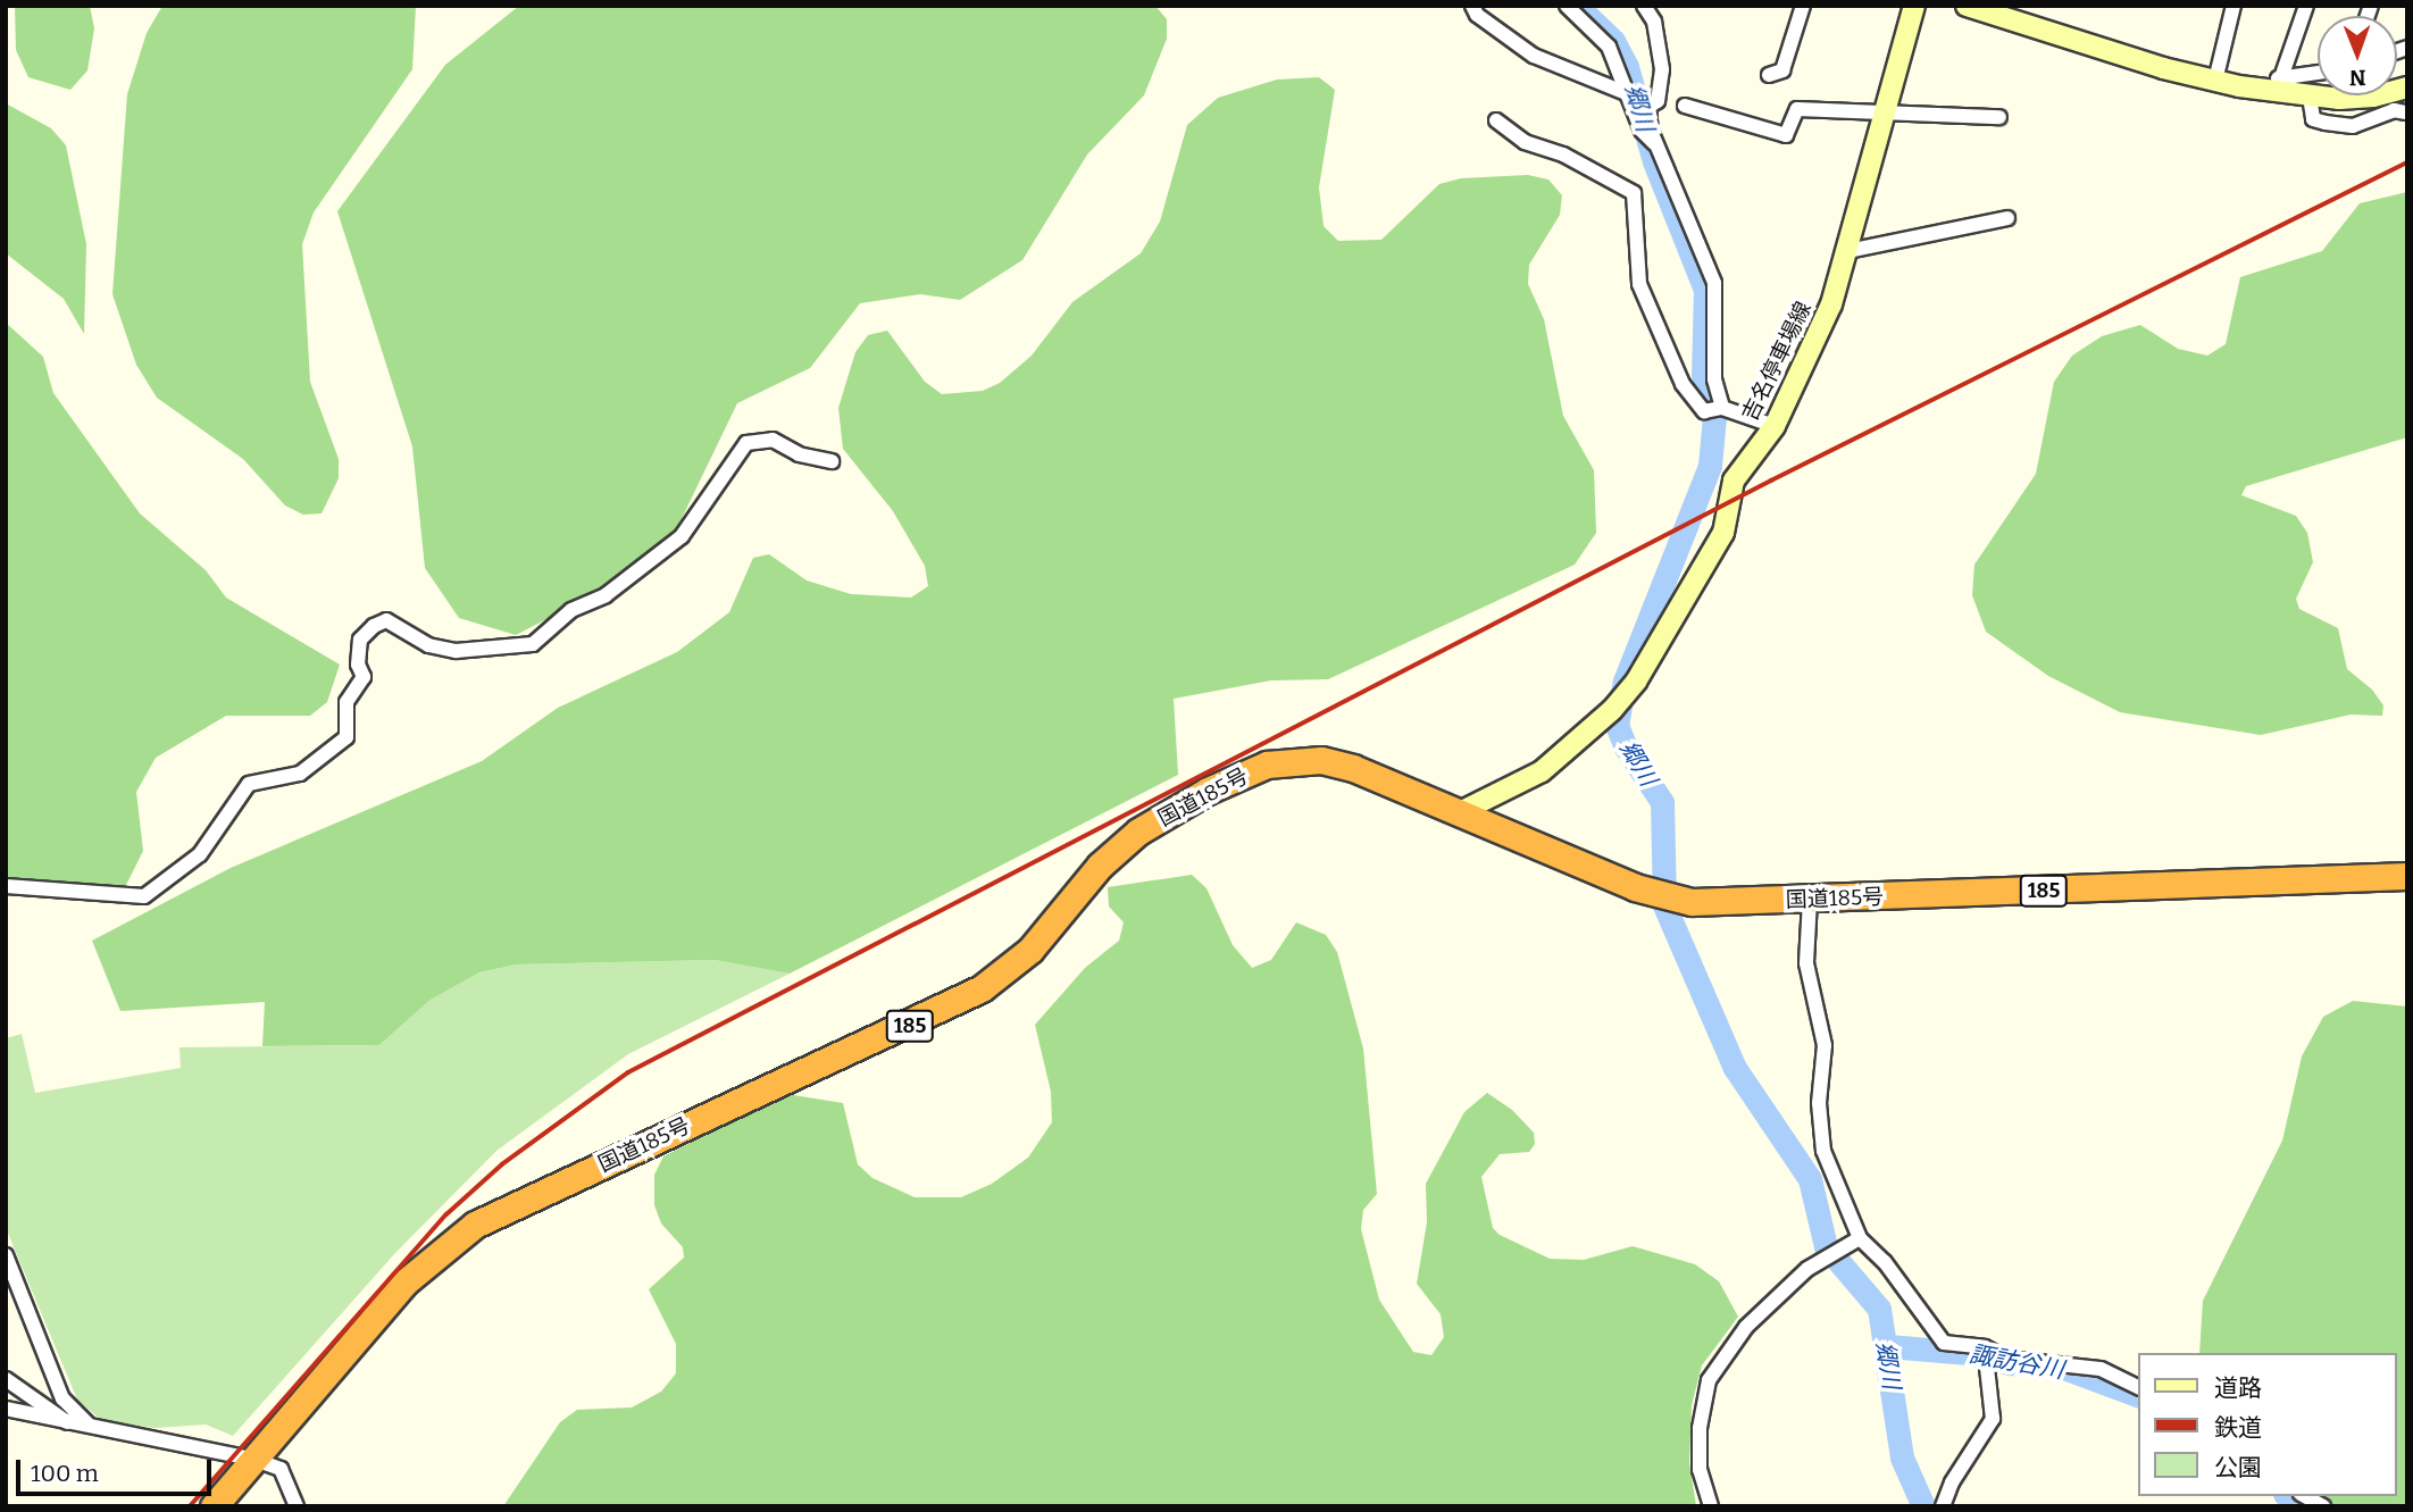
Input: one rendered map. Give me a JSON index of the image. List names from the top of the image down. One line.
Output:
{"streets":{"highway":["国道185号","185"],"main road":["吉名停車場線"]},"crossings":[["吉名停車場線","国道185号"]],"water":["郷川","諏訪谷川"],"legend":["道路","鉄道","公園"],"scale_bar":"100 m","north":"bottom"}
